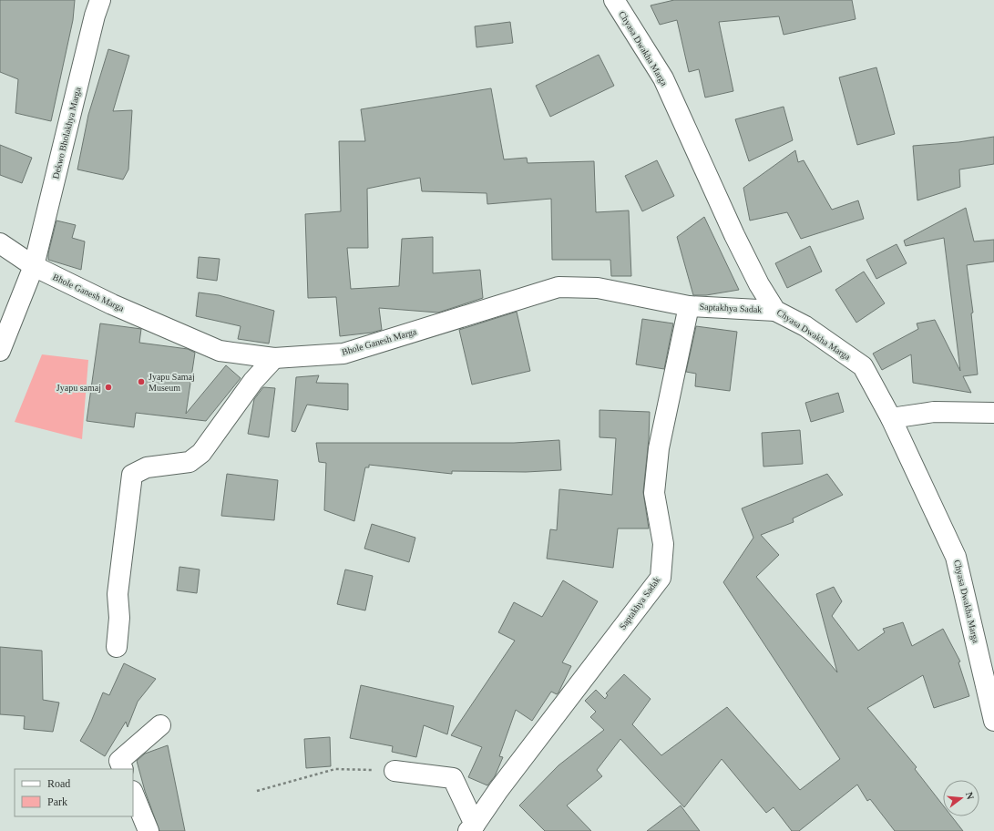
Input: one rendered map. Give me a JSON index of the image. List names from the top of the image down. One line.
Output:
{"streets":{"street":["Chyasa Dwakha Marga","Dekwo Bholakhya Marga","Bhole Ganesh Marga","Saptakhya Sadak"]},"crossings":[["Chyasa Dwakha Marga","Saptakhya Sadak"],["Dekwo Bholakhya Marga","Bhole Ganesh Marga"],["Bhole Ganesh Marga","Saptakhya Sadak"]],"places":["Jyapu Samaj Museum","Jyapu samaj"],"legend":["Road","Park"],"north":"right"}
